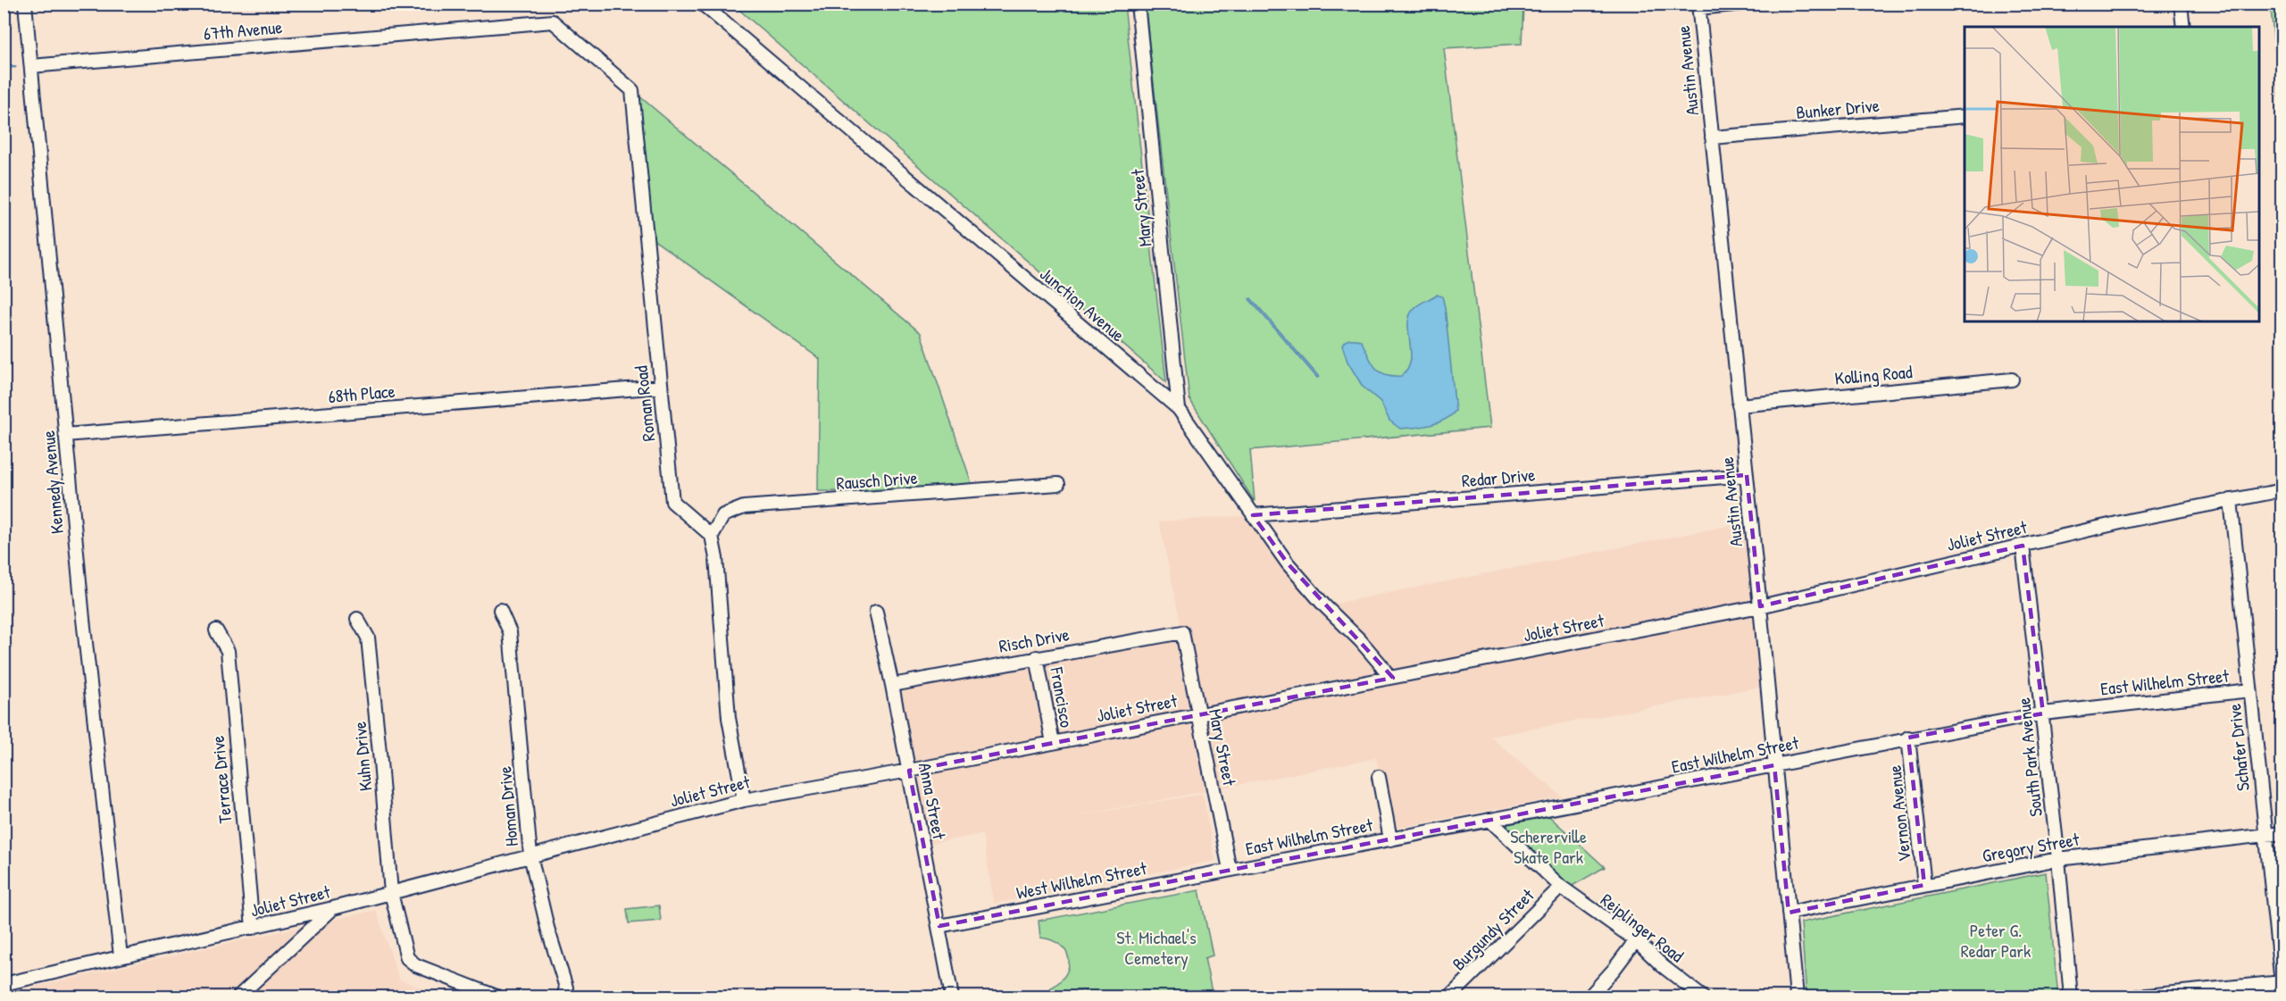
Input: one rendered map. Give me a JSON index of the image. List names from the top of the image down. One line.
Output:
{"streets":{"street":["67th Avenue","Austin Avenue","Bunker Drive","Mary Street","Junction Avenue","Kolling Road","68th Place","Roman Road","Redar Drive","Rausch Drive","Kennedy Avenue","Joliet Street","Risch Drive","East Wilhelm Street","Francisco","Schafer Drive","Kuhn Drive","South Park Avenue","Terrace Drive","Anna Street","Homan Drive","Vernon Avenue","Gregory Street","West Wilhelm Street","Reiplinger Road","Burgundy Street"]},"crossings":[["67th Avenue","Roman Road"],["67th Avenue","Kennedy Avenue"],["Austin Avenue","Bunker Drive"],["Austin Avenue","Kolling Road"],["Austin Avenue","Redar Drive"],["Austin Avenue","Joliet Street"],["Austin Avenue","East Wilhelm Street"],["Austin Avenue","Gregory Street"],["Mary Street","Junction Avenue"],["Mary Street","Joliet Street"],["Mary Street","Risch Drive"],["Mary Street","East Wilhelm Street"],["Mary Street","West Wilhelm Street"],["Junction Avenue","Redar Drive"],["Junction Avenue","Joliet Street"],["68th Place","Roman Road"],["68th Place","Kennedy Avenue"],["Roman Road","Rausch Drive"],["Kennedy Avenue","Joliet Street"],["Joliet Street","Francisco"],["Joliet Street","Schafer Drive"],["Joliet Street","Kuhn Drive"],["Joliet Street","South Park Avenue"],["Joliet Street","Terrace Drive"],["Joliet Street","Anna Street"],["Joliet Street","Homan Drive"],["Risch Drive","Francisco"],["Risch Drive","Anna Street"],["East Wilhelm Street","Schafer Drive"],["East Wilhelm Street","South Park Avenue"],["East Wilhelm Street","Vernon Avenue"],["East Wilhelm Street","West Wilhelm Street"],["East Wilhelm Street","Reiplinger Road"],["Schafer Drive","Gregory Street"],["South Park Avenue","Gregory Street"],["Anna Street","West Wilhelm Street"],["Vernon Avenue","Gregory Street"],["Reiplinger Road","Burgundy Street"]],"parks":["Schererville Skate Park","Peter G. Redar Park","St. Michael's Cemetery"]}
